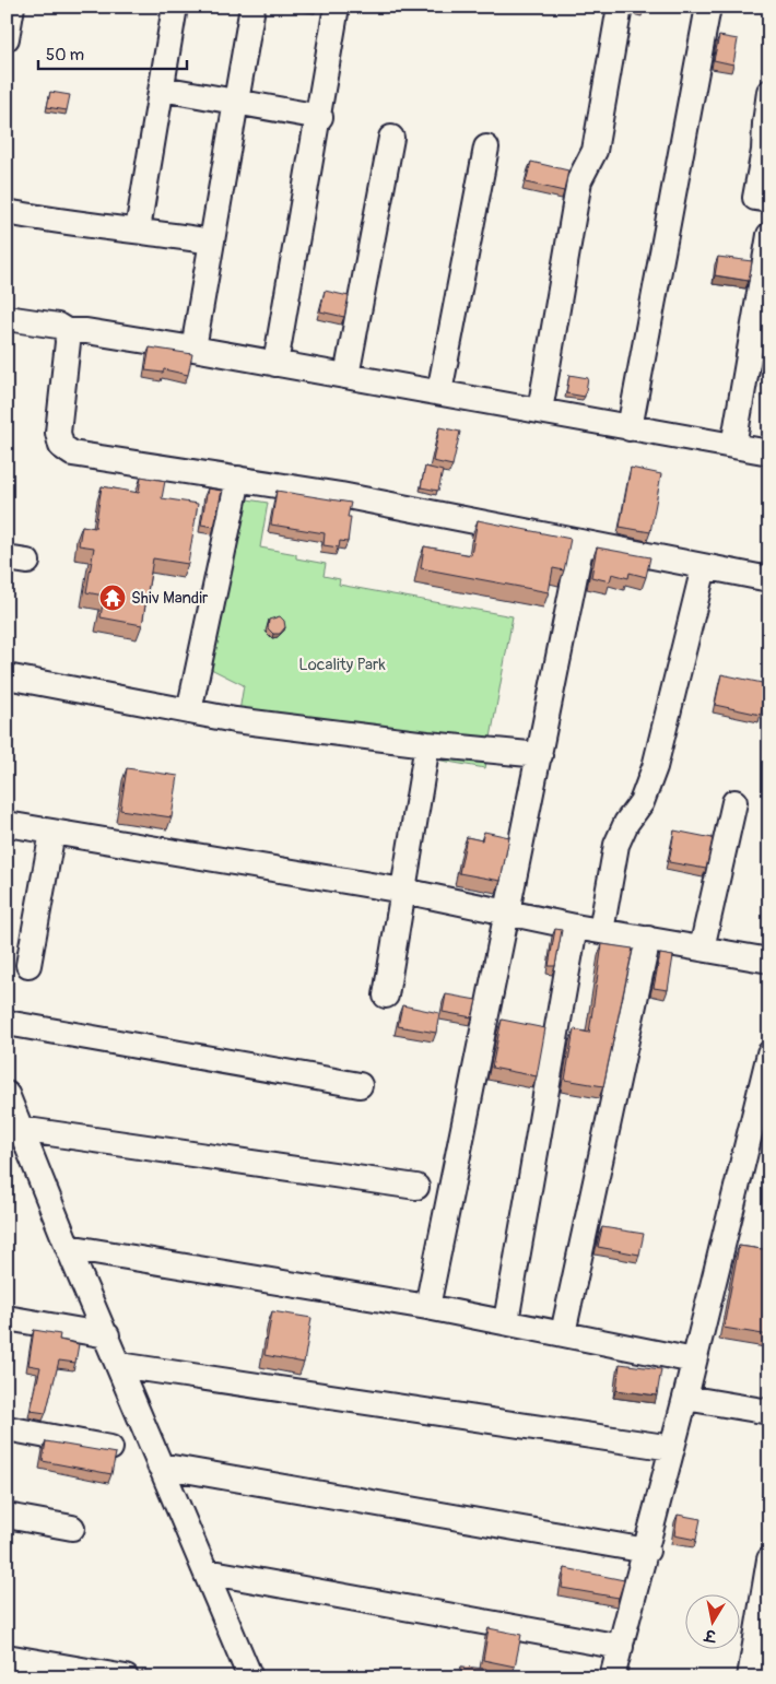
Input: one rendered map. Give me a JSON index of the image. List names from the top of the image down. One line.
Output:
{"parks":["Locality Park"],"places":{"temple":["Shiv Mandir"]},"scale_bar":"50 m","north":"bottom"}
